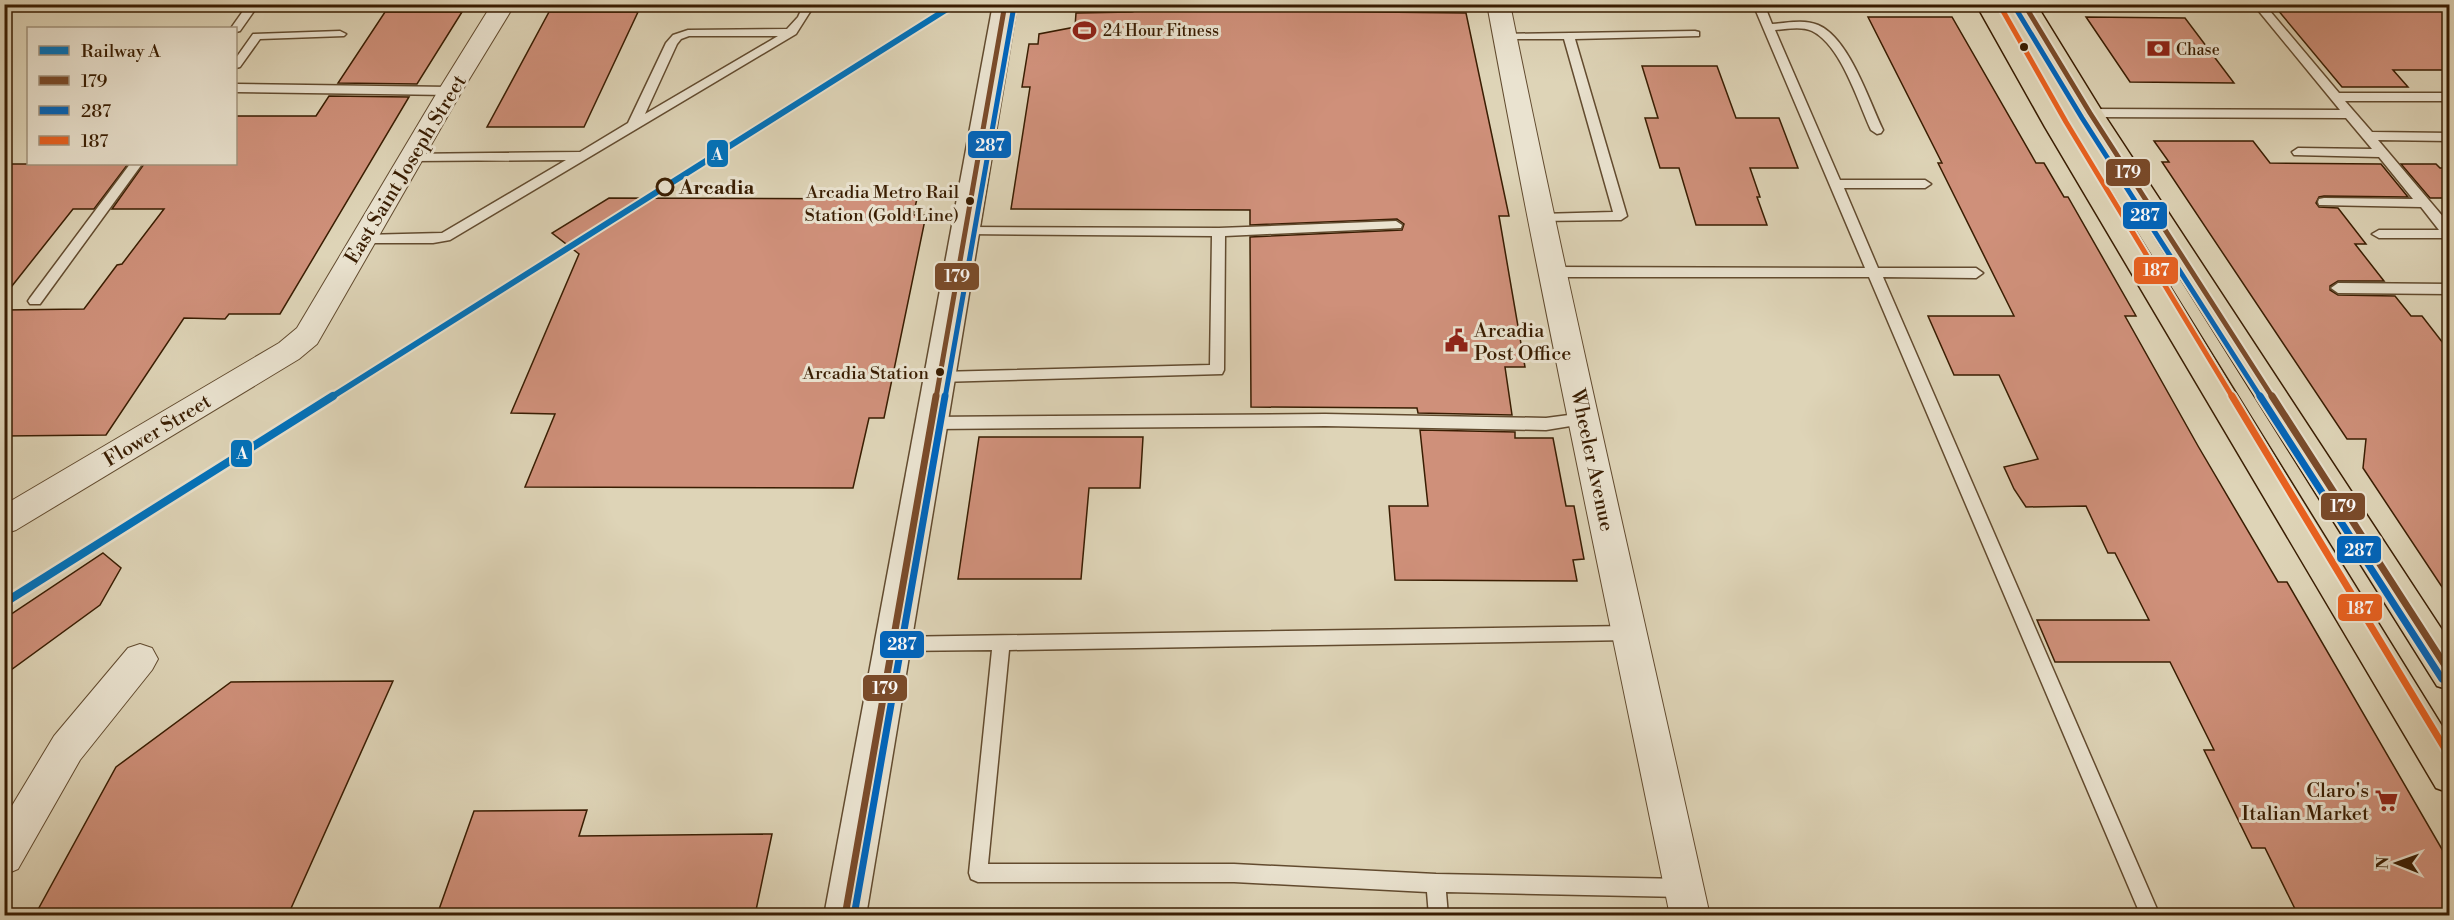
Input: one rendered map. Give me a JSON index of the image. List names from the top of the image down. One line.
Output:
{"streets":{"street":["East Saint Joseph Street","Flower Street","Wheeler Avenue"]},"crossings":[["East Saint Joseph Street","Flower Street"]],"places":{"sports":["24 Hour Fitness"],"bank":["Chase"],"other":["Arcadia","Arcadia Metro Rail Station (Gold Line)","Arcadia Station"],"public building":["Arcadia Post Office"],"supermarket":["Claro's Italian Market"]},"lines":["rail line A","transit line 179","transit line 187","transit line 287"],"legend":["Railway A","179","287","187"],"north":"left"}
